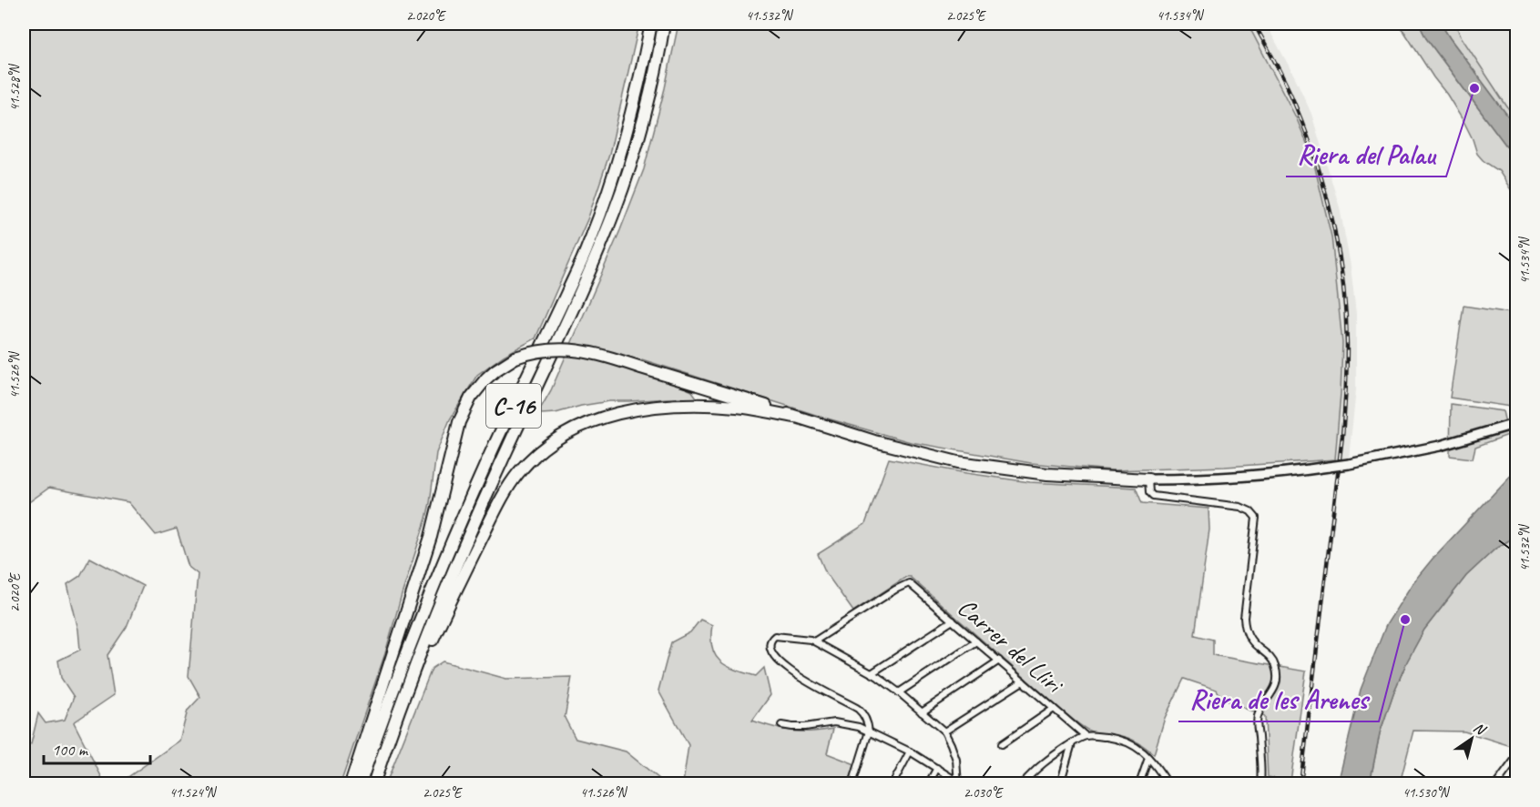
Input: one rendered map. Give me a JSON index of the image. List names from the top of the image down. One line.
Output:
{"streets":{"highway":["C-16"],"street":["Carrer del Lliri"]},"places":["Riera del Palau","Riera de les Arenes"],"scale_bar":"100 m","north":"top right","coordinates":["2.020°E","41.532°N","2.025°E","41.534°N","41.528°N","41.526°N","41.524°N","2.030°E","41.530°N"]}
